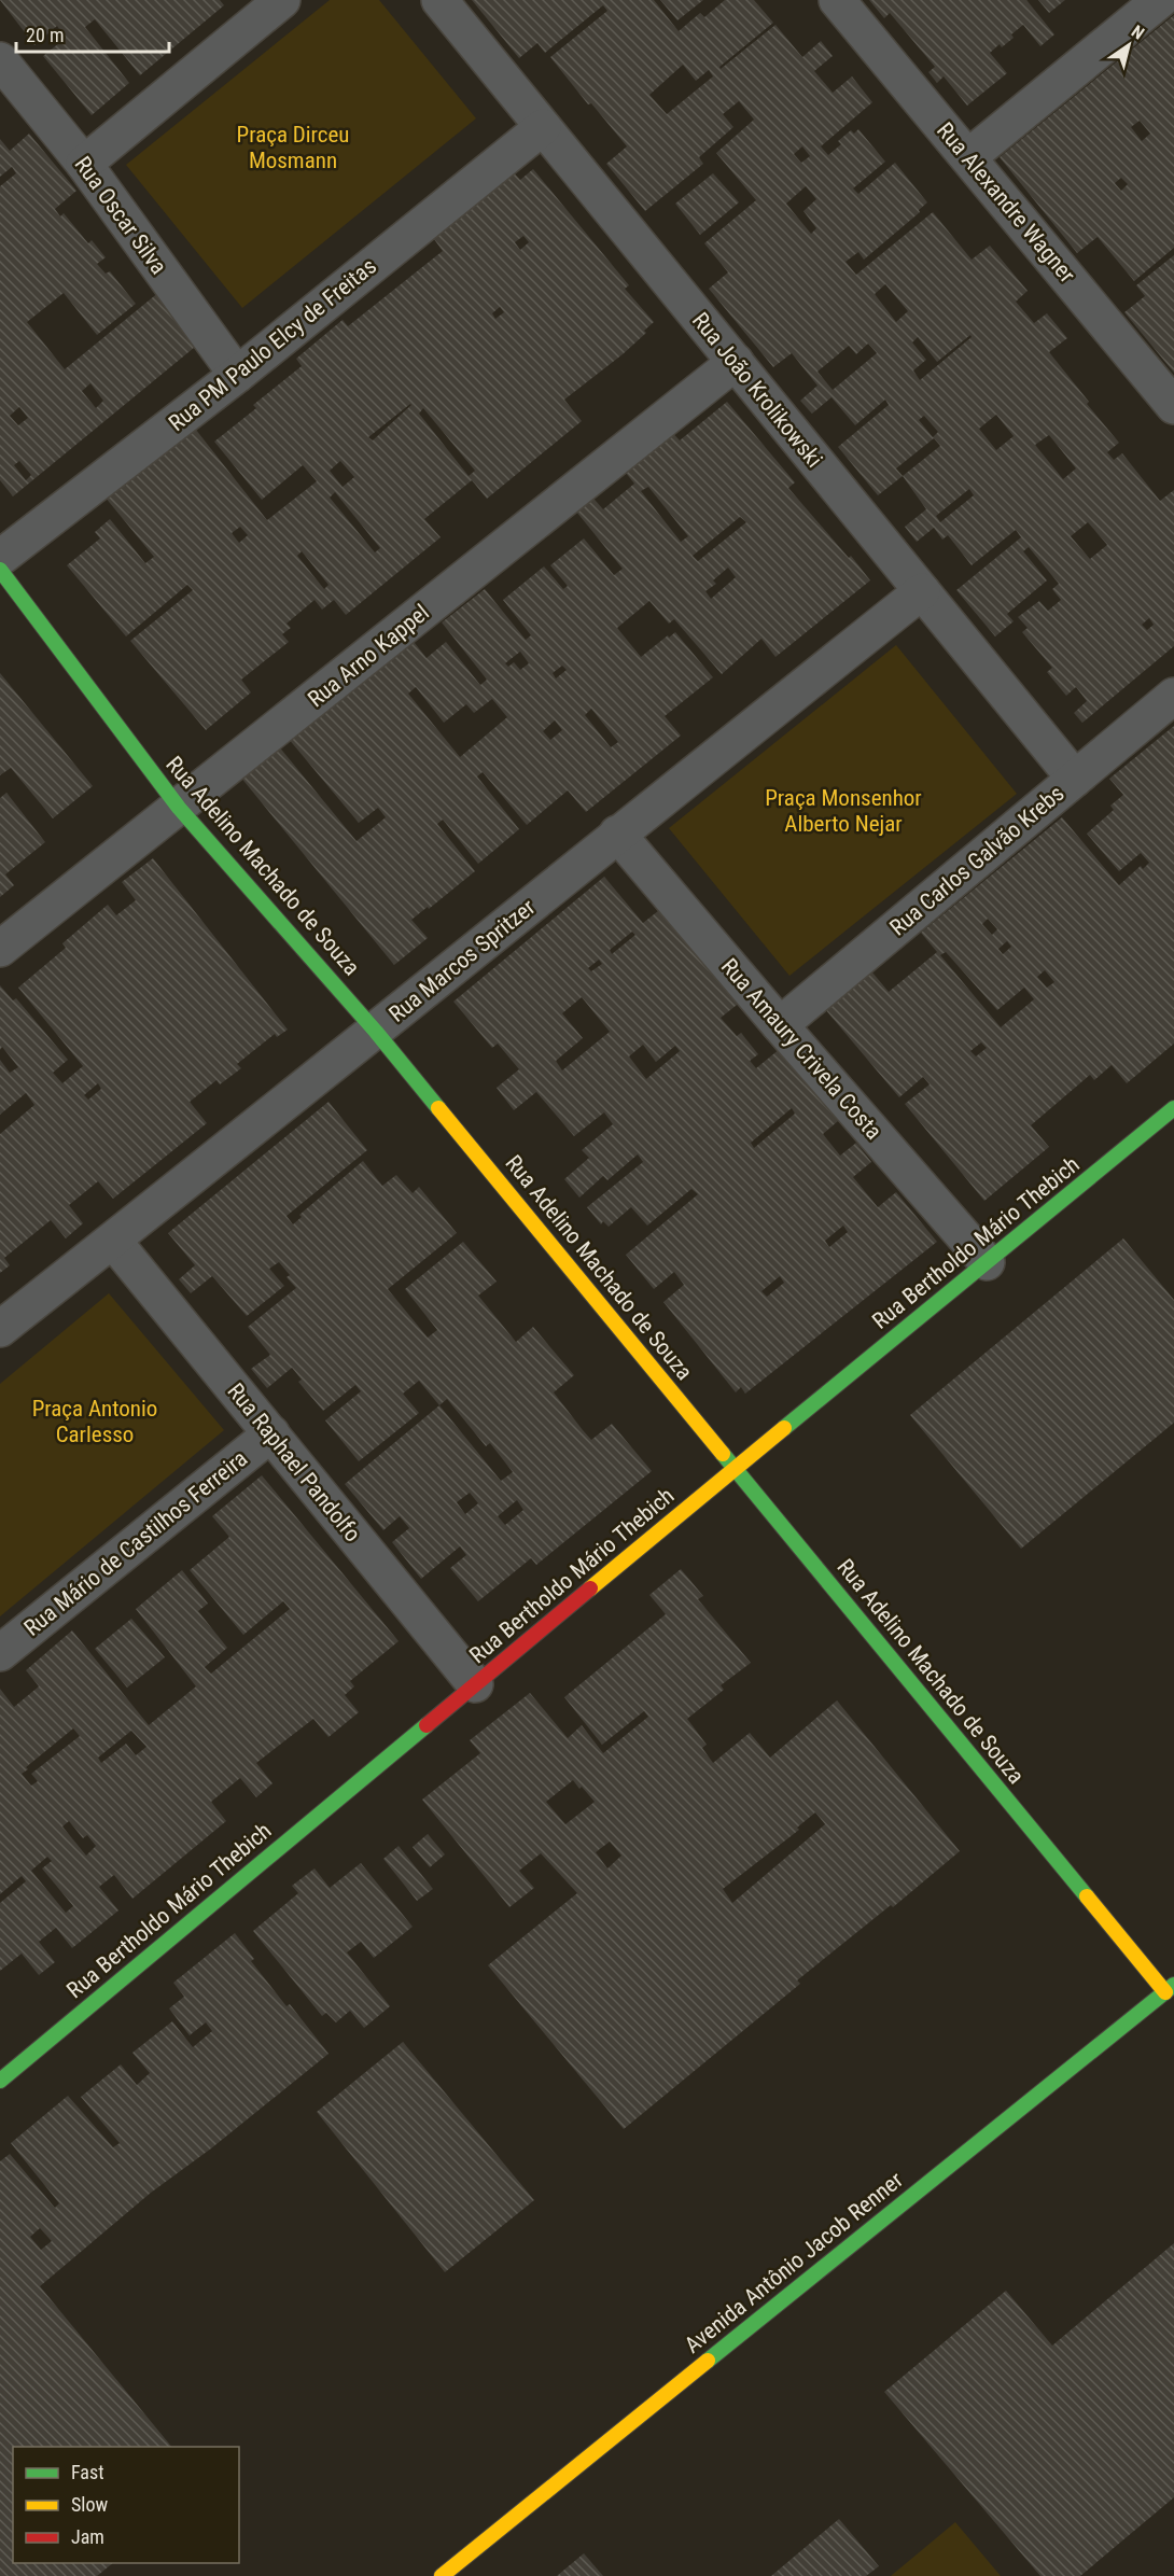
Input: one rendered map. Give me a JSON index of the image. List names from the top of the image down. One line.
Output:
{"streets":{"street":["Rua Alexandre Wagner","Rua Oscar Silva","Rua PM Paulo Elcy de Freitas","Rua João Krolikowski","Rua Arno Kappel","Rua Carlos Galvão Krebs","Rua Adelino Machado de Souza","Rua Marcos Spritzer","Rua Amaury Crivela Costa","Rua Bertholdo Mário Thebich","Rua Raphael Pandolfo","Rua Mário de Castilhos Ferreira","Avenida Antônio Jacob Renner"]},"crossings":[["Rua Oscar Silva","Rua PM Paulo Elcy de Freitas"],["Rua PM Paulo Elcy de Freitas","Rua João Krolikowski"],["Rua João Krolikowski","Rua Arno Kappel"],["Rua João Krolikowski","Rua Carlos Galvão Krebs"],["Rua João Krolikowski","Rua Marcos Spritzer"],["Rua Arno Kappel","Rua Adelino Machado de Souza"],["Rua Carlos Galvão Krebs","Rua Amaury Crivela Costa"],["Rua Adelino Machado de Souza","Rua Marcos Spritzer"],["Rua Adelino Machado de Souza","Rua Bertholdo Mário Thebich"],["Rua Adelino Machado de Souza","Avenida Antônio Jacob Renner"],["Rua Marcos Spritzer","Rua Amaury Crivela Costa"],["Rua Marcos Spritzer","Rua Raphael Pandolfo"],["Rua Amaury Crivela Costa","Rua Bertholdo Mário Thebich"],["Rua Bertholdo Mário Thebich","Rua Raphael Pandolfo"],["Rua Raphael Pandolfo","Rua Mário de Castilhos Ferreira"]],"parks":["Praça Dirceu Mosmann","Praça Monsenhor Alberto Nejar","Praça Antonio Carlesso"],"legend":["Fast","Slow","Jam"],"scale_bar":"20 m","north":"top right"}
